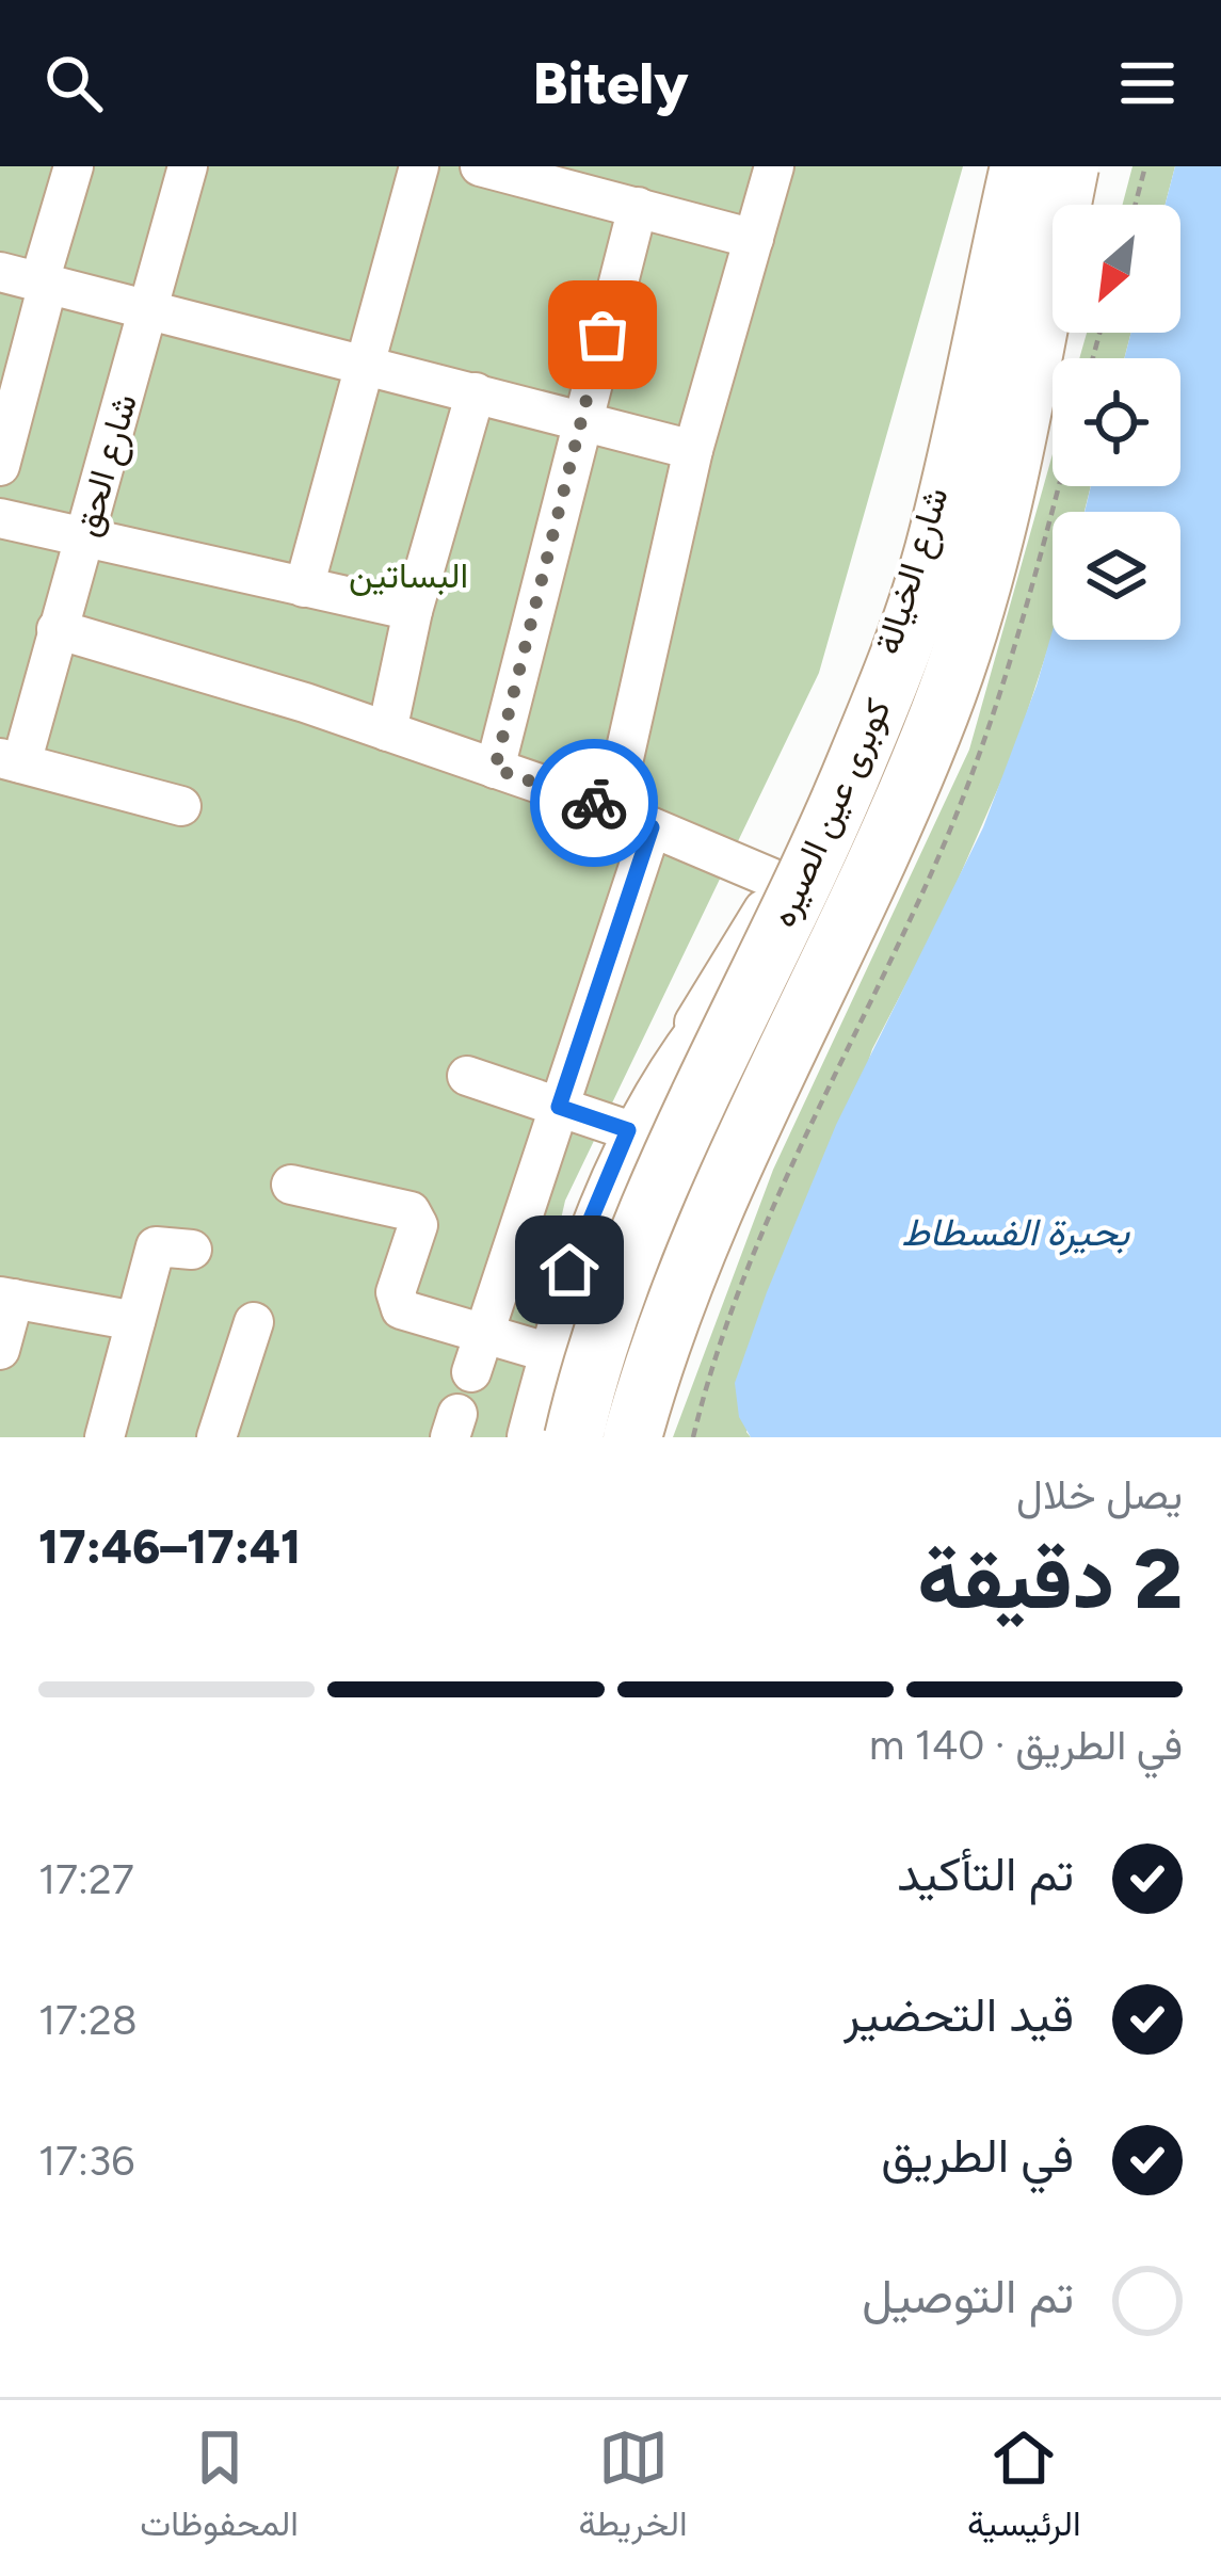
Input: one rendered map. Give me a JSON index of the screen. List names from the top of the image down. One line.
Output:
{"streets":{"highway":["كوبرى عين الصيره"],"street":["شارع الحق","شارع الخيالة"]},"crossings":[["شارع الخيالة","كوبرى عين الصيره"]],"water":["بحيرة الفسطاط"],"parks":["البساتين"],"north":"bottom left","page":{"header":"Bitely","heading":["2 دقيقة","يصل خلال","17:41–17:46"],"bar":"في الطريق · 140 m","list":[["تم التأكيد","17:27"],["قيد التحضير","17:28"],["في الطريق","17:36"],"تم التوصيل"],"tabs":["الرئيسية","الخريطة","المحفوظات"]}}
